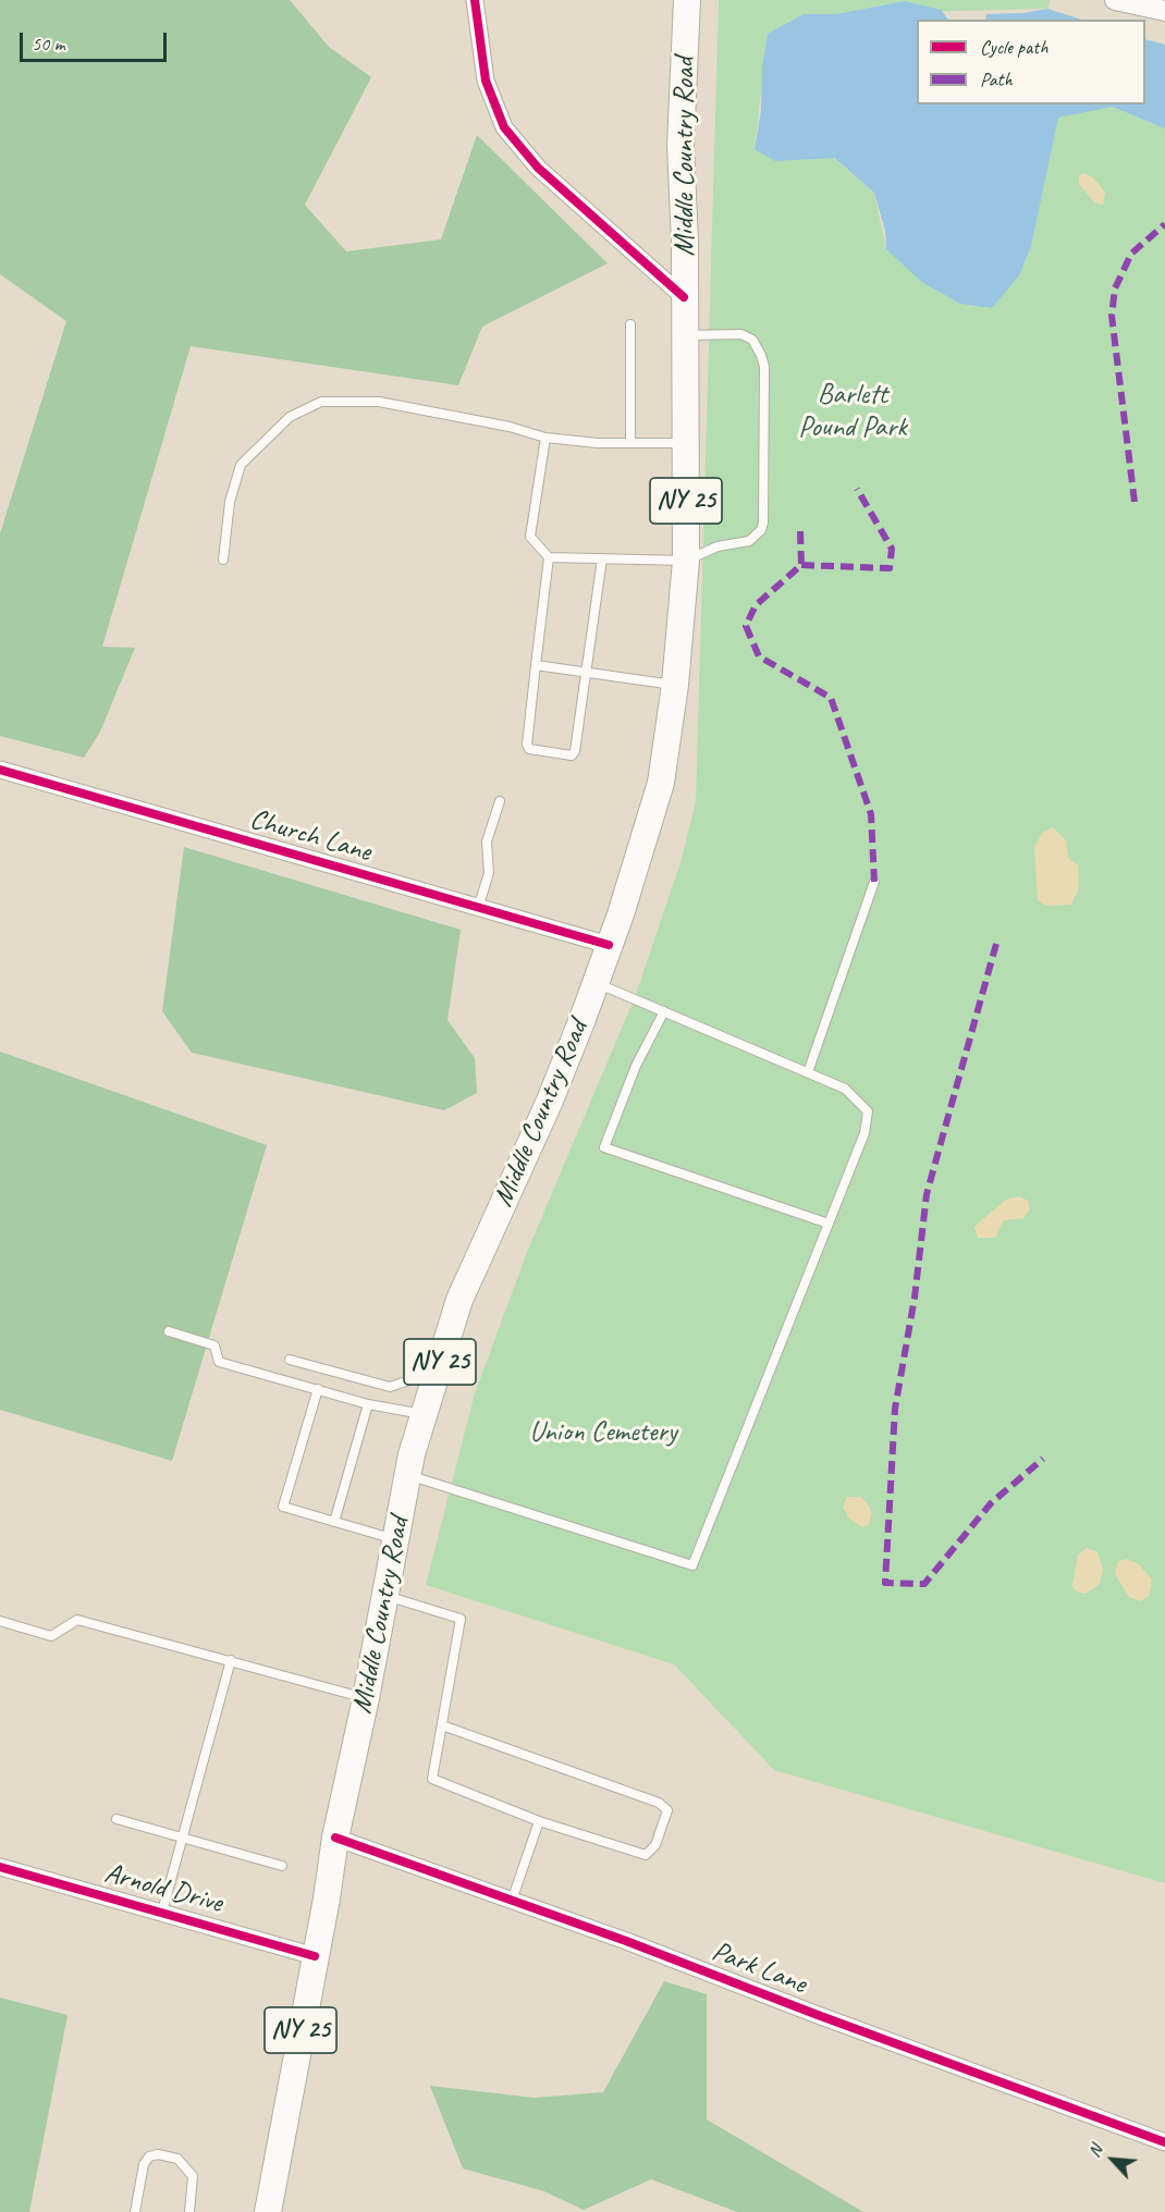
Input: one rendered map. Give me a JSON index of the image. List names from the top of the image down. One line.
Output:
{"streets":{"main road":["Middle Country Road","NY 25"],"street":["Church Lane","Arnold Drive","Park Lane"]},"crossings":[["Middle Country Road","Church Lane"],["Middle Country Road","Arnold Drive"],["Middle Country Road","Park Lane"]],"parks":["Barlett Pound Park","Union Cemetery"],"legend":["Cycle path","Path"],"scale_bar":"50 m","north":"top left"}
